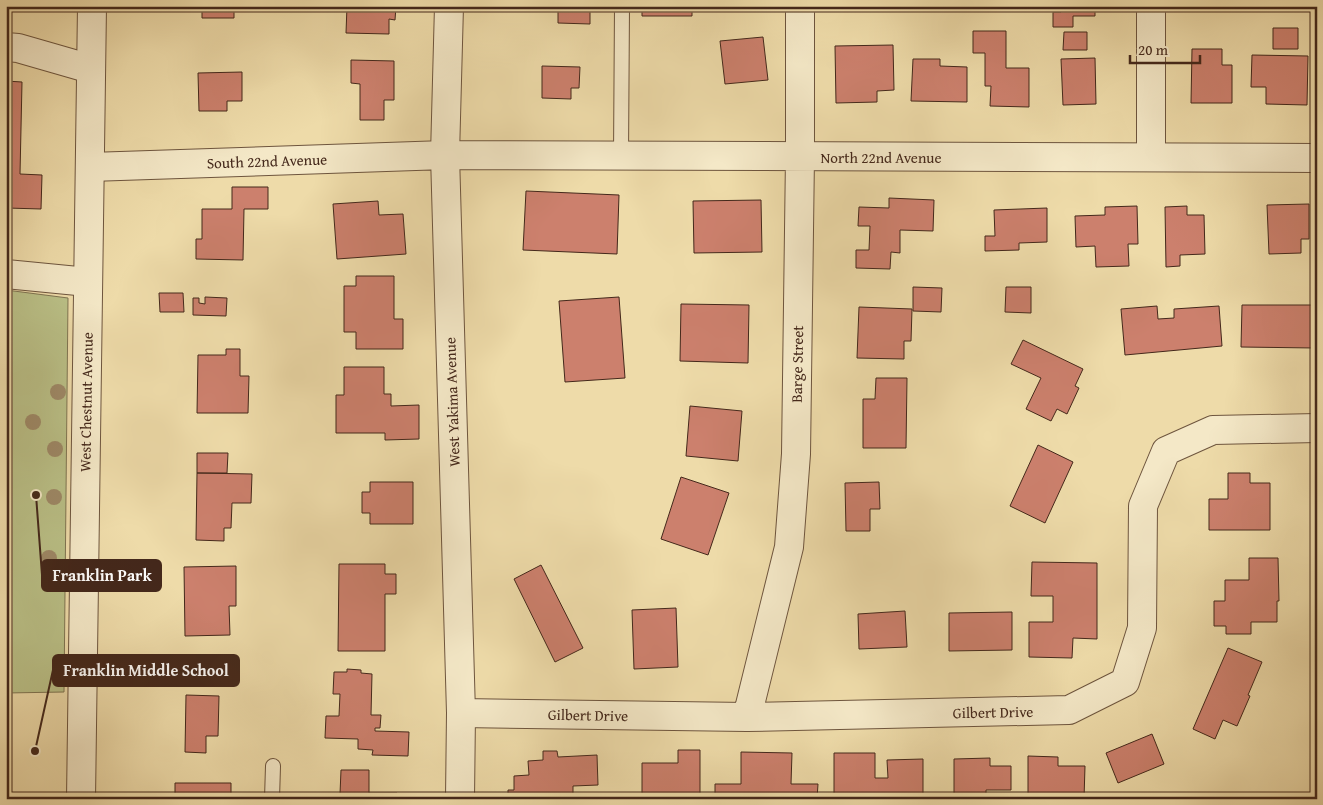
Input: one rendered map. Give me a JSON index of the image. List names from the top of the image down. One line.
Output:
{"streets":{"street":["North 22nd Avenue","South 22nd Avenue","Barge Street","West Chestnut Avenue","West Yakima Avenue","Gilbert Drive"]},"crossings":[["North 22nd Avenue","South 22nd Avenue"],["North 22nd Avenue","Barge Street"],["North 22nd Avenue","West Yakima Avenue"],["South 22nd Avenue","West Chestnut Avenue"],["South 22nd Avenue","West Yakima Avenue"],["Barge Street","Gilbert Drive"],["West Yakima Avenue","Gilbert Drive"]],"places":["Franklin Park","Franklin Middle School"],"scale_bar":"20 m"}
